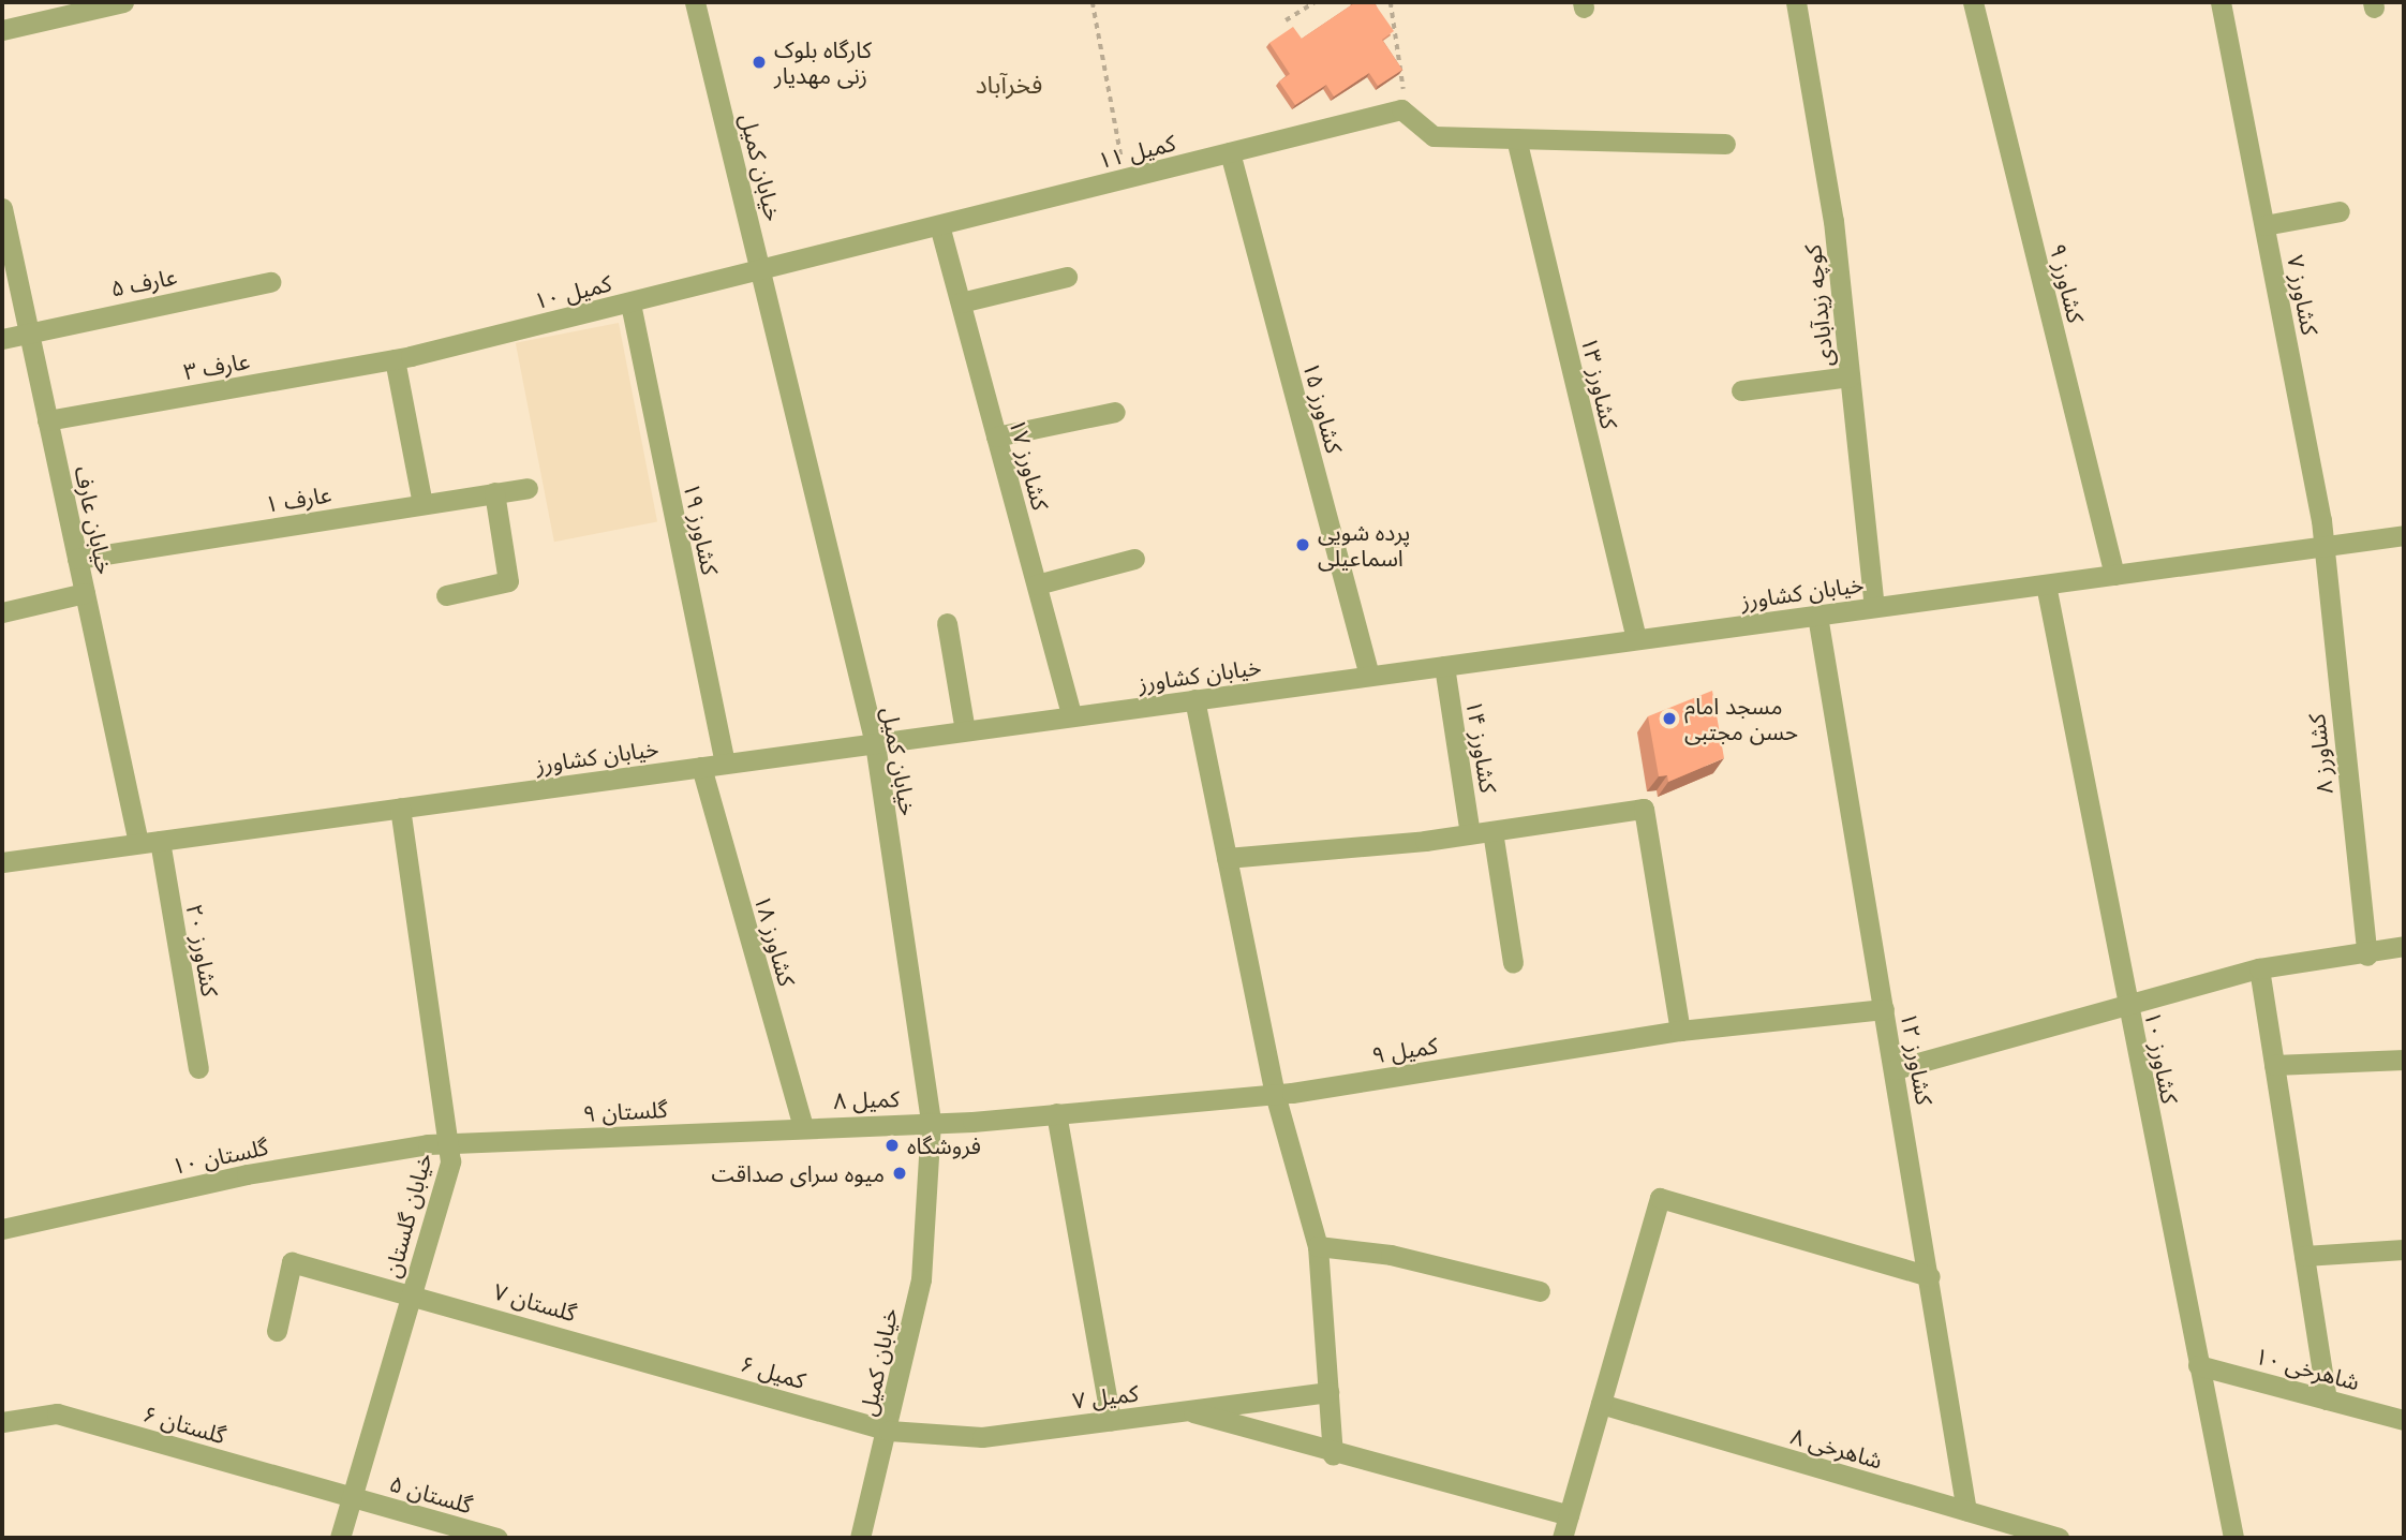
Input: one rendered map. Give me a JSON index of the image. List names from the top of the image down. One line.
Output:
{"streets":{"street":["کمیل ۱۱","خیابان کمیل","عارف ۵","کشاورز ۹","کمیل ۱۰","کشاورز ۷","کوچه زیدآبادی","عارف ۳","کشاورز ۱۳","کشاورز ۱۵","کشاورز ۱۷","عارف ۱","خیابان عارف","کشاورز ۱۹","خیابان کشاورز","کشاورز ۱۴","کشاورز ۸","کشاورز ۱۸","کشاورز ۲۰","کمیل ۹","کشاورز ۱۰","کشاورز ۱۲","کمیل ۸","گلستان ۹","گلستان ۱۰","خیابان گلستان","گلستان ۷","شاهرخی ۱۰","کمیل ۶","کمیل ۷","گلستان ۶","شاهرخی ۸","گلستان ۵"]},"crossings":[["کمیل ۱۱","خیابان کمیل"],["کمیل ۱۱","کمیل ۱۰"],["کمیل ۱۱","کشاورز ۱۵"],["کمیل ۱۱","کشاورز ۱۷"],["خیابان کمیل","کمیل ۱۰"],["خیابان کمیل","خیابان کشاورز"],["خیابان کمیل","کمیل ۹"],["خیابان کمیل","کمیل ۸"],["خیابان کمیل","کمیل ۶"],["خیابان کمیل","کمیل ۷"],["عارف ۵","خیابان عارف"],["کشاورز ۹","خیابان کشاورز"],["کمیل ۱۰","عارف ۳"],["کمیل ۱۰","کشاورز ۱۹"],["کشاورز ۷","خیابان کشاورز"],["کشاورز ۷","کشاورز ۸"],["کوچه زیدآبادی","خیابان کشاورز"],["عارف ۳","خیابان عارف"],["کشاورز ۱۳","خیابان کشاورز"],["کشاورز ۱۵","خیابان کشاورز"],["کشاورز ۱۷","خیابان کشاورز"],["عارف ۱","خیابان عارف"],["خیابان عارف","خیابان کشاورز"],["خیابان عارف","کشاورز ۲۰"],["کشاورز ۱۹","خیابان کشاورز"],["خیابان کشاورز","کشاورز ۱۴"],["خیابان کشاورز","کشاورز ۸"],["خیابان کشاورز","کشاورز ۱۸"],["خیابان کشاورز","کشاورز ۲۰"],["خیابان کشاورز","کشاورز ۱۰"],["خیابان کشاورز","کشاورز ۱۲"],["خیابان کشاورز","خیابان گلستان"],["کشاورز ۱۸","کمیل ۸"],["کشاورز ۱۸","گلستان ۹"],["کمیل ۹","کشاورز ۱۲"],["کمیل ۹","کمیل ۸"],["کشاورز ۱۰","شاهرخی ۱۰"],["کشاورز ۱۲","شاهرخی ۸"],["کمیل ۸","گلستان ۹"],["گلستان ۹","گلستان ۱۰"],["گلستان ۹","خیابان گلستان"],["گلستان ۱۰","خیابان گلستان"],["خیابان گلستان","گلستان ۷"],["خیابان گلستان","گلستان ۶"],["خیابان گلستان","گلستان ۵"],["گلستان ۷","کمیل ۶"],["کمیل ۶","کمیل ۷"],["گلستان ۶","گلستان ۵"]],"districts":["فخرآباد"],"places":["کارگاه بلوک زنی مهدیار","پرده شویی اسماعیلی","مسجد امام حسن مجتبی","فروشگاه","میوه سرای صداقت"]}
